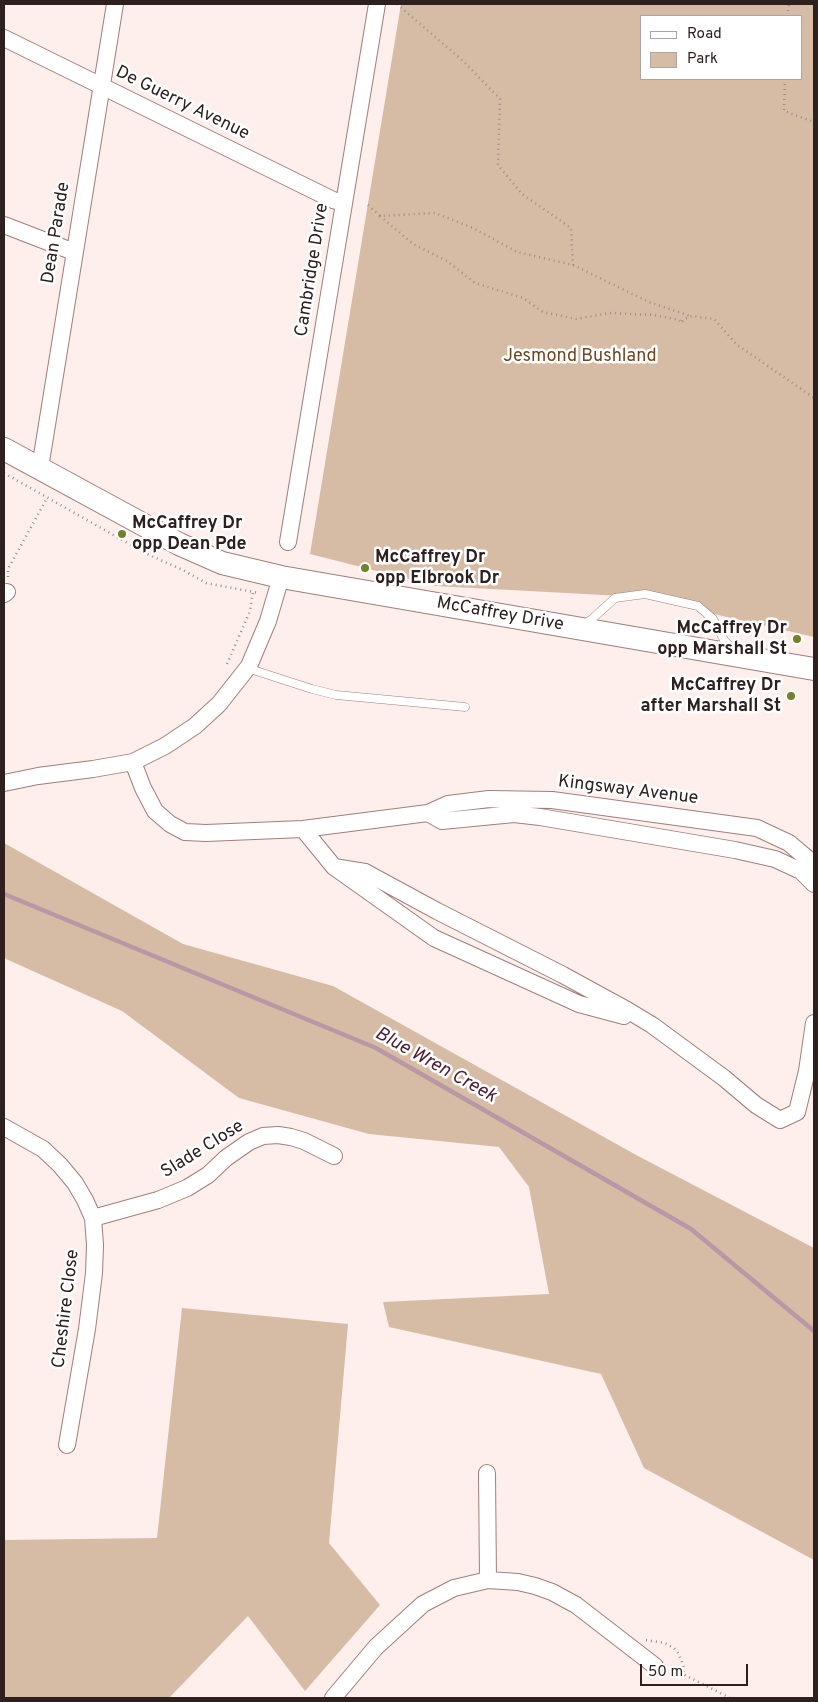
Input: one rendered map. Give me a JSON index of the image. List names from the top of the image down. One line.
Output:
{"streets":{"main road":["McCaffrey Drive"],"street":["De Guerry Avenue","Dean Parade","Cambridge Drive","Kingsway Avenue","Slade Close","Cheshire Close"]},"crossings":[["De Guerry Avenue","Dean Parade"],["De Guerry Avenue","Cambridge Drive"],["Dean Parade","McCaffrey Drive"],["Slade Close","Cheshire Close"]],"water":["Blue Wren Creek"],"parks":["Jesmond Bushland"],"places":["McCaffrey Dr opp Dean Pde","McCaffrey Dr opp Elbrook Dr","McCaffrey Dr opp Marshall St","McCaffrey Dr after Marshall St"],"legend":["Road","Park"],"scale_bar":"50 m"}
